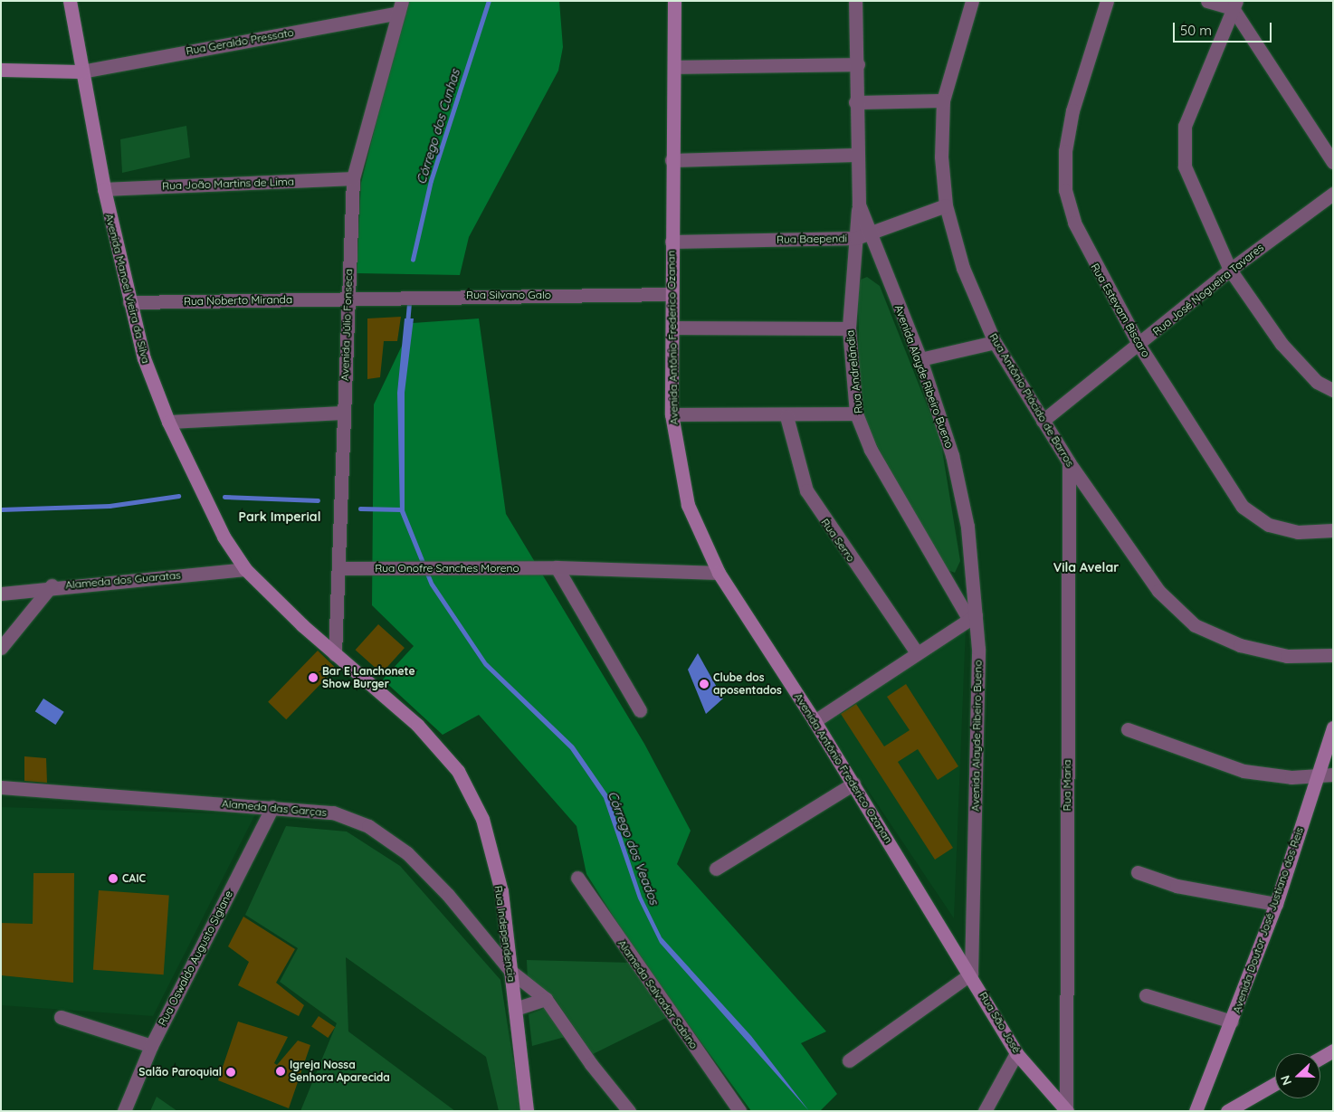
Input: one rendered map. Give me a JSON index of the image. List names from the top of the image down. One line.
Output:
{"streets":{"street":["Rua Geraldo Pressato","Rua João Martins de Lima","Rua Baependi","Avenida Manoel Vieira da Silva","Rua José Nogueira Tavares","Rua Silvano Galo","Rua Noberto Miranda","Rua Estevam Biscaro","Avenida Júlio Fonseca","Avenida Antônio Frederico Ozanan","Rua Andrelândia","Avenida Alayde Ribeiro Bueno","Rua Antônio Plácido de Barros","Rua Serro","Rua Onofre Sanches Moreno","Alameda dos Guaratas","Rua Maria","Alameda das Garças","Avenida Doutor José Justiano dos Reis","Rua Independencia","Rua Oswaldo Augusto Sigiane","Alameda Salvador Sabino","Rua São José"]},"crossings":[["Rua Geraldo Pressato","Avenida Manoel Vieira da Silva"],["Rua Geraldo Pressato","Avenida Júlio Fonseca"],["Rua João Martins de Lima","Avenida Manoel Vieira da Silva"],["Rua João Martins de Lima","Avenida Júlio Fonseca"],["Rua Baependi","Avenida Antônio Frederico Ozanan"],["Rua Baependi","Rua Andrelândia"],["Rua Baependi","Avenida Alayde Ribeiro Bueno"],["Rua Baependi","Rua Antônio Plácido de Barros"],["Avenida Manoel Vieira da Silva","Rua Noberto Miranda"],["Avenida Manoel Vieira da Silva","Avenida Júlio Fonseca"],["Avenida Manoel Vieira da Silva","Alameda dos Guaratas"],["Avenida Manoel Vieira da Silva","Rua Independencia"],["Rua José Nogueira Tavares","Rua Estevam Biscaro"],["Rua José Nogueira Tavares","Rua Antônio Plácido de Barros"],["Rua Silvano Galo","Rua Noberto Miranda"],["Rua Silvano Galo","Avenida Júlio Fonseca"],["Rua Silvano Galo","Avenida Antônio Frederico Ozanan"],["Rua Noberto Miranda","Avenida Júlio Fonseca"],["Avenida Júlio Fonseca","Rua Onofre Sanches Moreno"],["Avenida Júlio Fonseca","Rua Independencia"],["Avenida Antônio Frederico Ozanan","Avenida Alayde Ribeiro Bueno"],["Avenida Antônio Frederico Ozanan","Rua Onofre Sanches Moreno"],["Avenida Antônio Frederico Ozanan","Rua São José"],["Rua Andrelândia","Avenida Alayde Ribeiro Bueno"],["Avenida Alayde Ribeiro Bueno","Rua São José"],["Rua Antônio Plácido de Barros","Rua Maria"],["Rua Maria","Rua São José"],["Alameda das Garças","Rua Independencia"],["Alameda das Garças","Rua Oswaldo Augusto Sigiane"]],"districts":["Park Imperial","Vila Avelar"],"water":["Córrego dos Cunhas","Córrego dos Veados"],"places":["Bar E Lanchonete Show Burger","Clube dos aposentados","CAIC","Igreja Nossa Senhora Aparecida","Salão Paroquial"],"scale_bar":"50 m","north":"left"}
